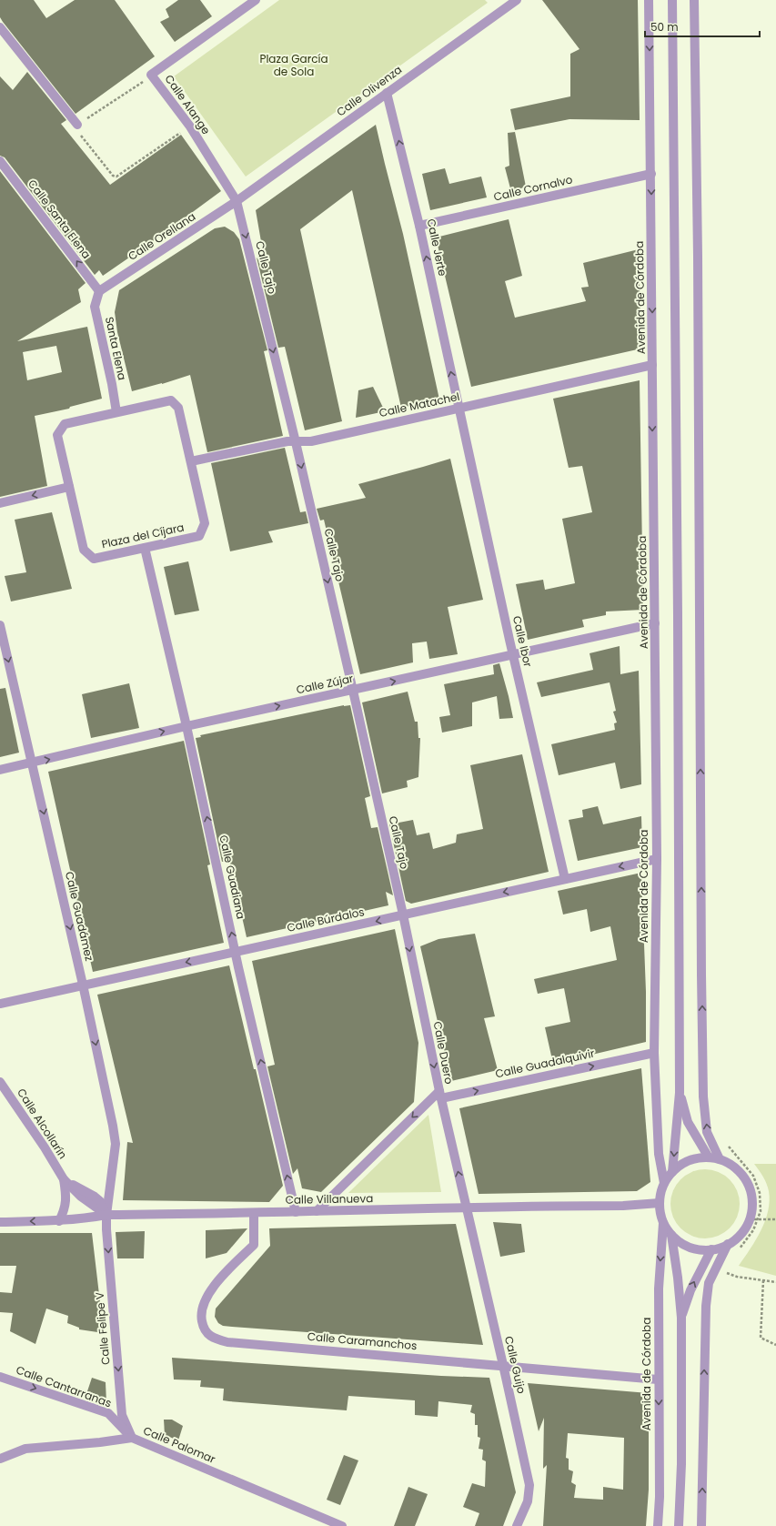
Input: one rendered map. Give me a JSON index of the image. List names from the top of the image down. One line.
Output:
{"streets":{"street":["Calle Olivenza","Calle Alange","Calle Cornalvo","Calle Santa Elena","Calle Orellana","Calle Jerte","Calle Tajo","Avenida de Córdoba","Santa Elena","Calle Matachel","Plaza del Cíjara","Calle Ibor","Calle Zújar","Calle Guadiana","Calle Guadámez","Calle Búrdalos","Calle Duero","Calle Guadalquivir","Calle Alcollarín","Calle Villanueva","Calle Felipe V","Calle Caramanchos","Calle Guijo","Calle Cantarranas","Calle Palomar"]},"crossings":[["Calle Olivenza","Calle Alange"],["Calle Olivenza","Calle Orellana"],["Calle Olivenza","Calle Jerte"],["Calle Olivenza","Calle Tajo"],["Calle Alange","Calle Orellana"],["Calle Alange","Calle Tajo"],["Calle Cornalvo","Calle Jerte"],["Calle Cornalvo","Avenida de Córdoba"],["Calle Santa Elena","Calle Orellana"],["Calle Santa Elena","Santa Elena"],["Calle Orellana","Calle Tajo"],["Calle Orellana","Santa Elena"],["Calle Jerte","Calle Matachel"],["Calle Jerte","Calle Ibor"],["Calle Tajo","Calle Matachel"],["Calle Tajo","Calle Zújar"],["Calle Tajo","Calle Búrdalos"],["Calle Tajo","Calle Duero"],["Avenida de Córdoba","Calle Matachel"],["Avenida de Córdoba","Calle Zújar"],["Avenida de Córdoba","Calle Búrdalos"],["Avenida de Córdoba","Calle Guadalquivir"],["Avenida de Córdoba","Calle Villanueva"],["Avenida de Córdoba","Calle Caramanchos"],["Santa Elena","Plaza del Cíjara"],["Calle Matachel","Plaza del Cíjara"],["Calle Matachel","Calle Ibor"],["Plaza del Cíjara","Calle Guadiana"],["Calle Ibor","Calle Zújar"],["Calle Ibor","Calle Búrdalos"],["Calle Zújar","Calle Guadiana"],["Calle Zújar","Calle Guadámez"],["Calle Guadiana","Calle Búrdalos"],["Calle Guadiana","Calle Villanueva"],["Calle Guadámez","Calle Búrdalos"],["Calle Guadámez","Calle Alcollarín"],["Calle Guadámez","Calle Villanueva"],["Calle Guadámez","Calle Felipe V"],["Calle Búrdalos","Calle Duero"],["Calle Duero","Calle Guadalquivir"],["Calle Duero","Calle Villanueva"],["Calle Duero","Calle Guijo"],["Calle Guadalquivir","Calle Guijo"],["Calle Alcollarín","Calle Villanueva"],["Calle Alcollarín","Calle Felipe V"],["Calle Villanueva","Calle Felipe V"],["Calle Villanueva","Calle Caramanchos"],["Calle Villanueva","Calle Guijo"],["Calle Felipe V","Calle Cantarranas"],["Calle Felipe V","Calle Palomar"],["Calle Caramanchos","Calle Guijo"],["Calle Cantarranas","Calle Palomar"]],"one_way":["Calle Santa Elena","Calle Jerte","Calle Tajo","Calle Zújar","Calle Guadiana","Calle Guadámez","Calle Búrdalos","Calle Duero","Calle Guadalquivir","Calle Felipe V","Calle Cantarranas"],"parks":["Plaza García de Sola"],"scale_bar":"50 m"}
